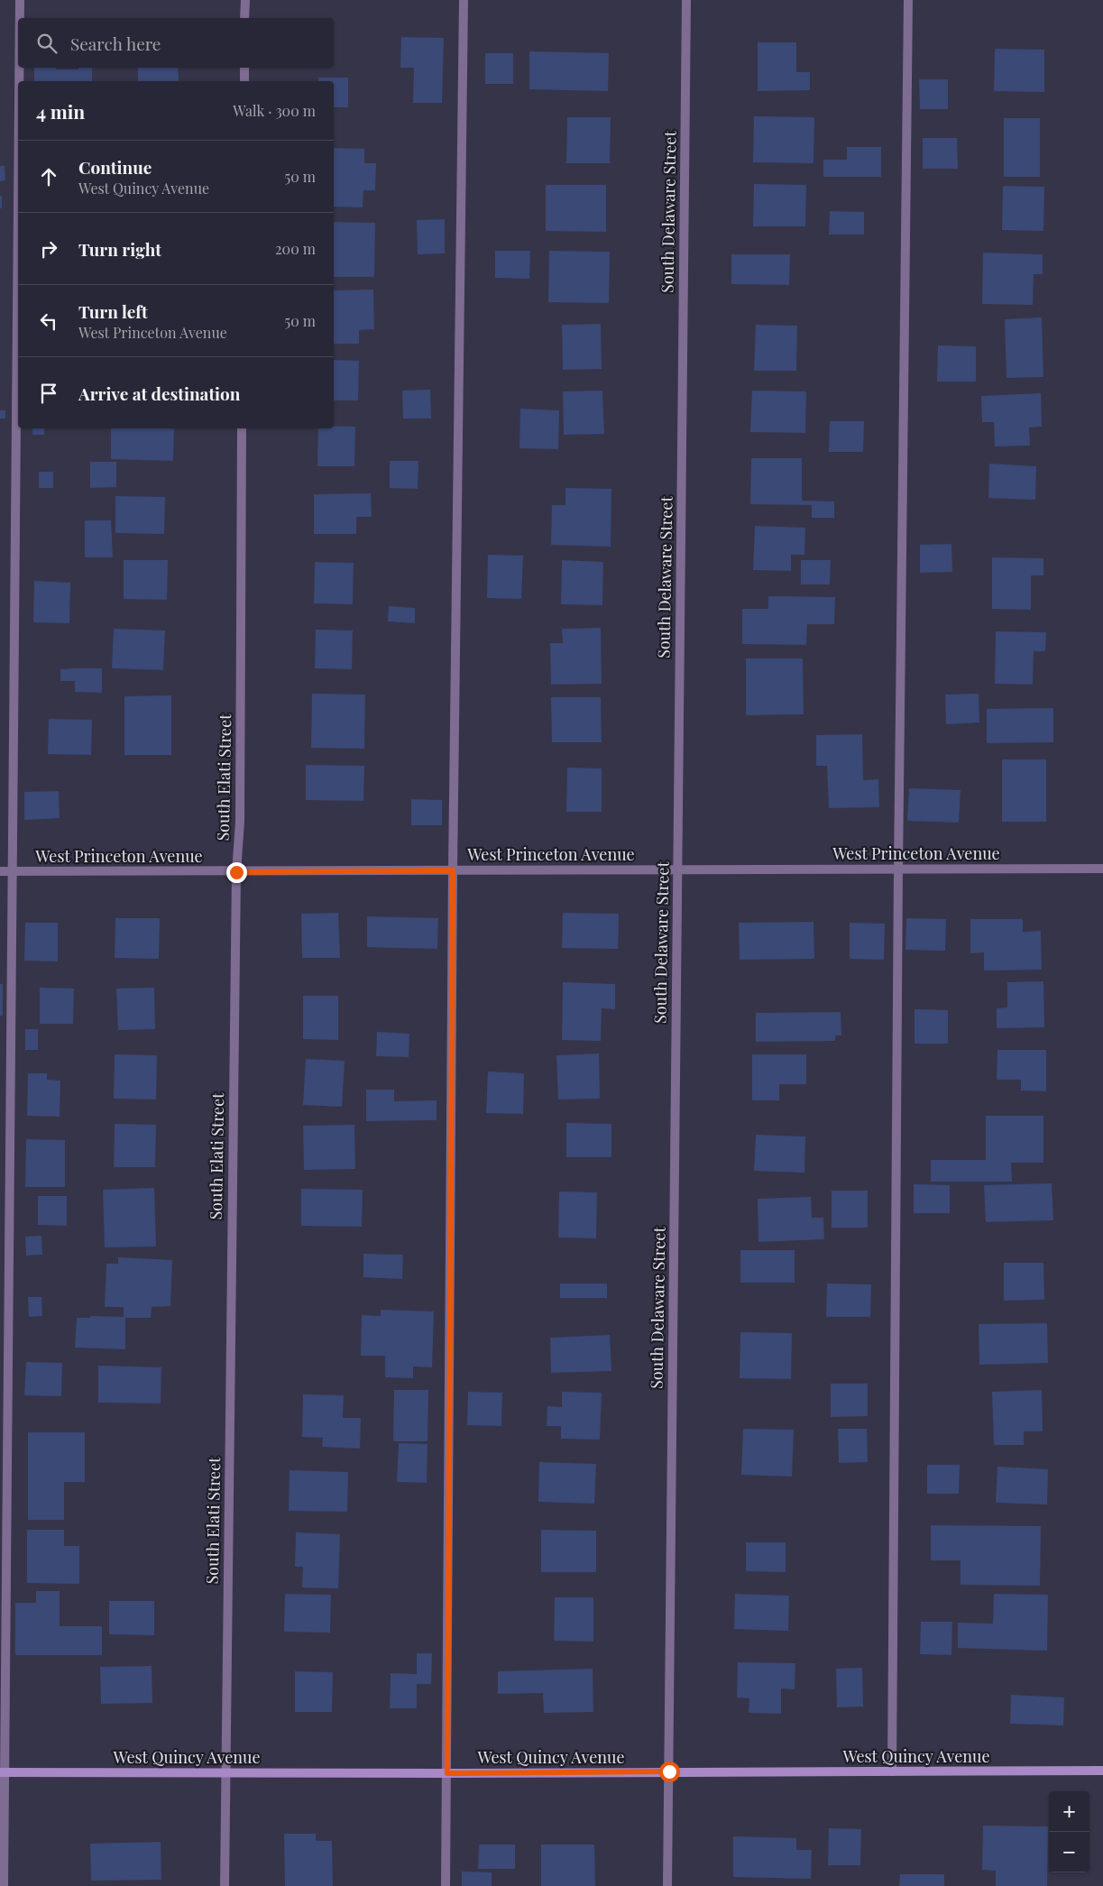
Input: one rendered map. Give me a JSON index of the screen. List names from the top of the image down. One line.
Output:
{"streets":{"street":["South Delaware Street","South Elati Street","West Princeton Avenue","West Quincy Avenue"]},"crossings":[["South Delaware Street","West Princeton Avenue"],["South Delaware Street","West Quincy Avenue"],["South Elati Street","West Princeton Avenue"],["South Elati Street","West Quincy Avenue"]],"page":{"search":"Search here","heading":["4 min","Walk · 300 m"],"list":[["Continue","West Quincy Avenue","50 m"],["Turn right","200 m"],["Turn left","West Princeton Avenue","50 m"],"Arrive at destination"],"map_buttons":["+","−"]}}
